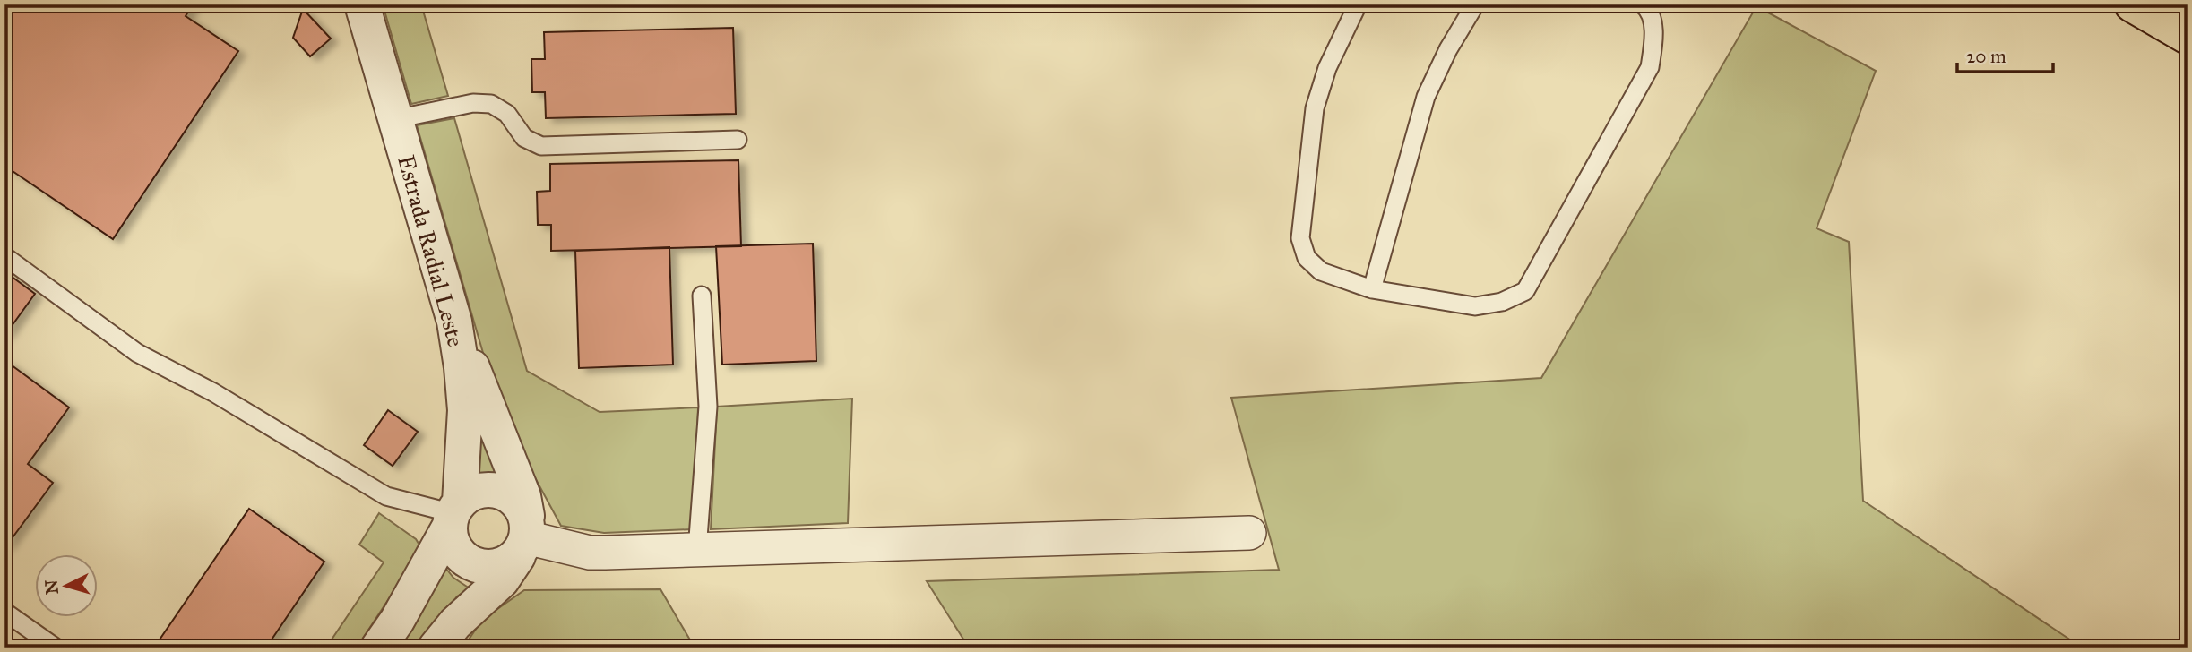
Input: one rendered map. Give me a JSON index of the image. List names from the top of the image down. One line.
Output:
{"streets":{"street":["Estrada Radial Leste"]},"scale_bar":"20 m","north":"left"}
